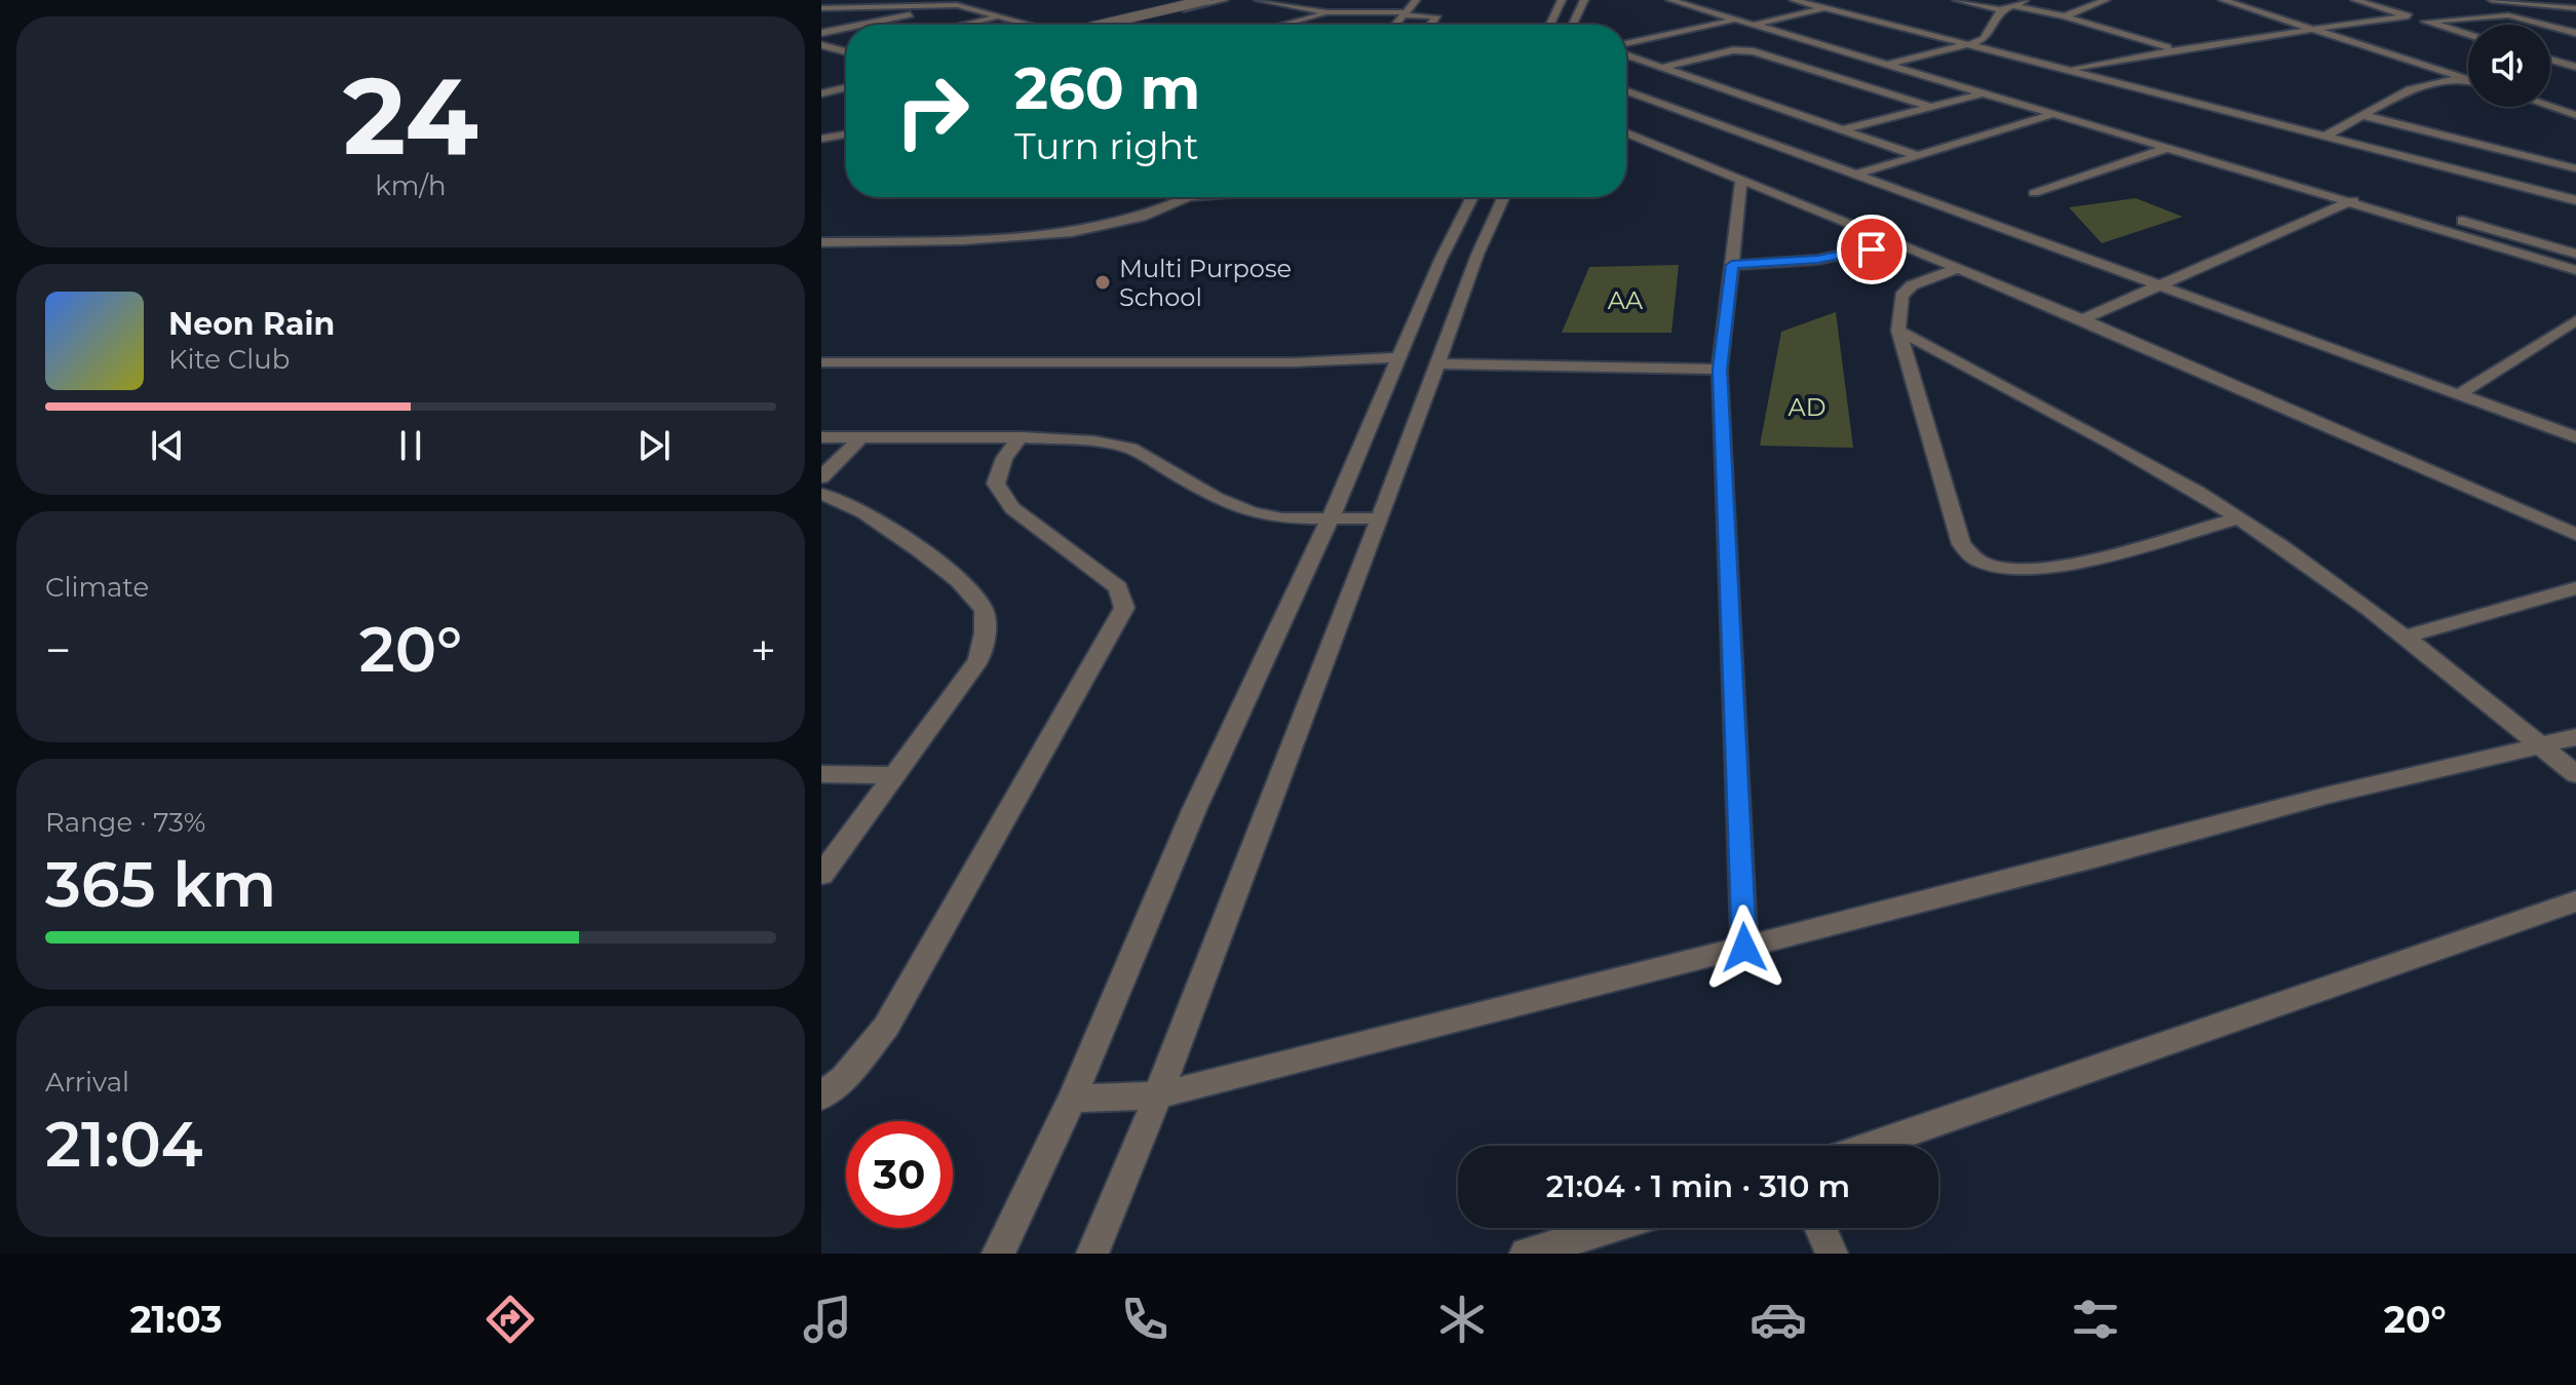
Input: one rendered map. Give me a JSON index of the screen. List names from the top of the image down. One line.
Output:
{"parks":["AA","AD"],"places":["Multi Purpose School"],"page":{"tile":[["24","km/h"],"Climate",["Range · 73%","365 km"],["Arrival","21:04"]],"turn":["260 m","Turn right"],"song":["Neon Rain","Kite Club"],"heat":["−","20°","+"],"limit":"30","trip":"21:04 · 1 min · 310 m","tabs":["21:03","20°"]}}
